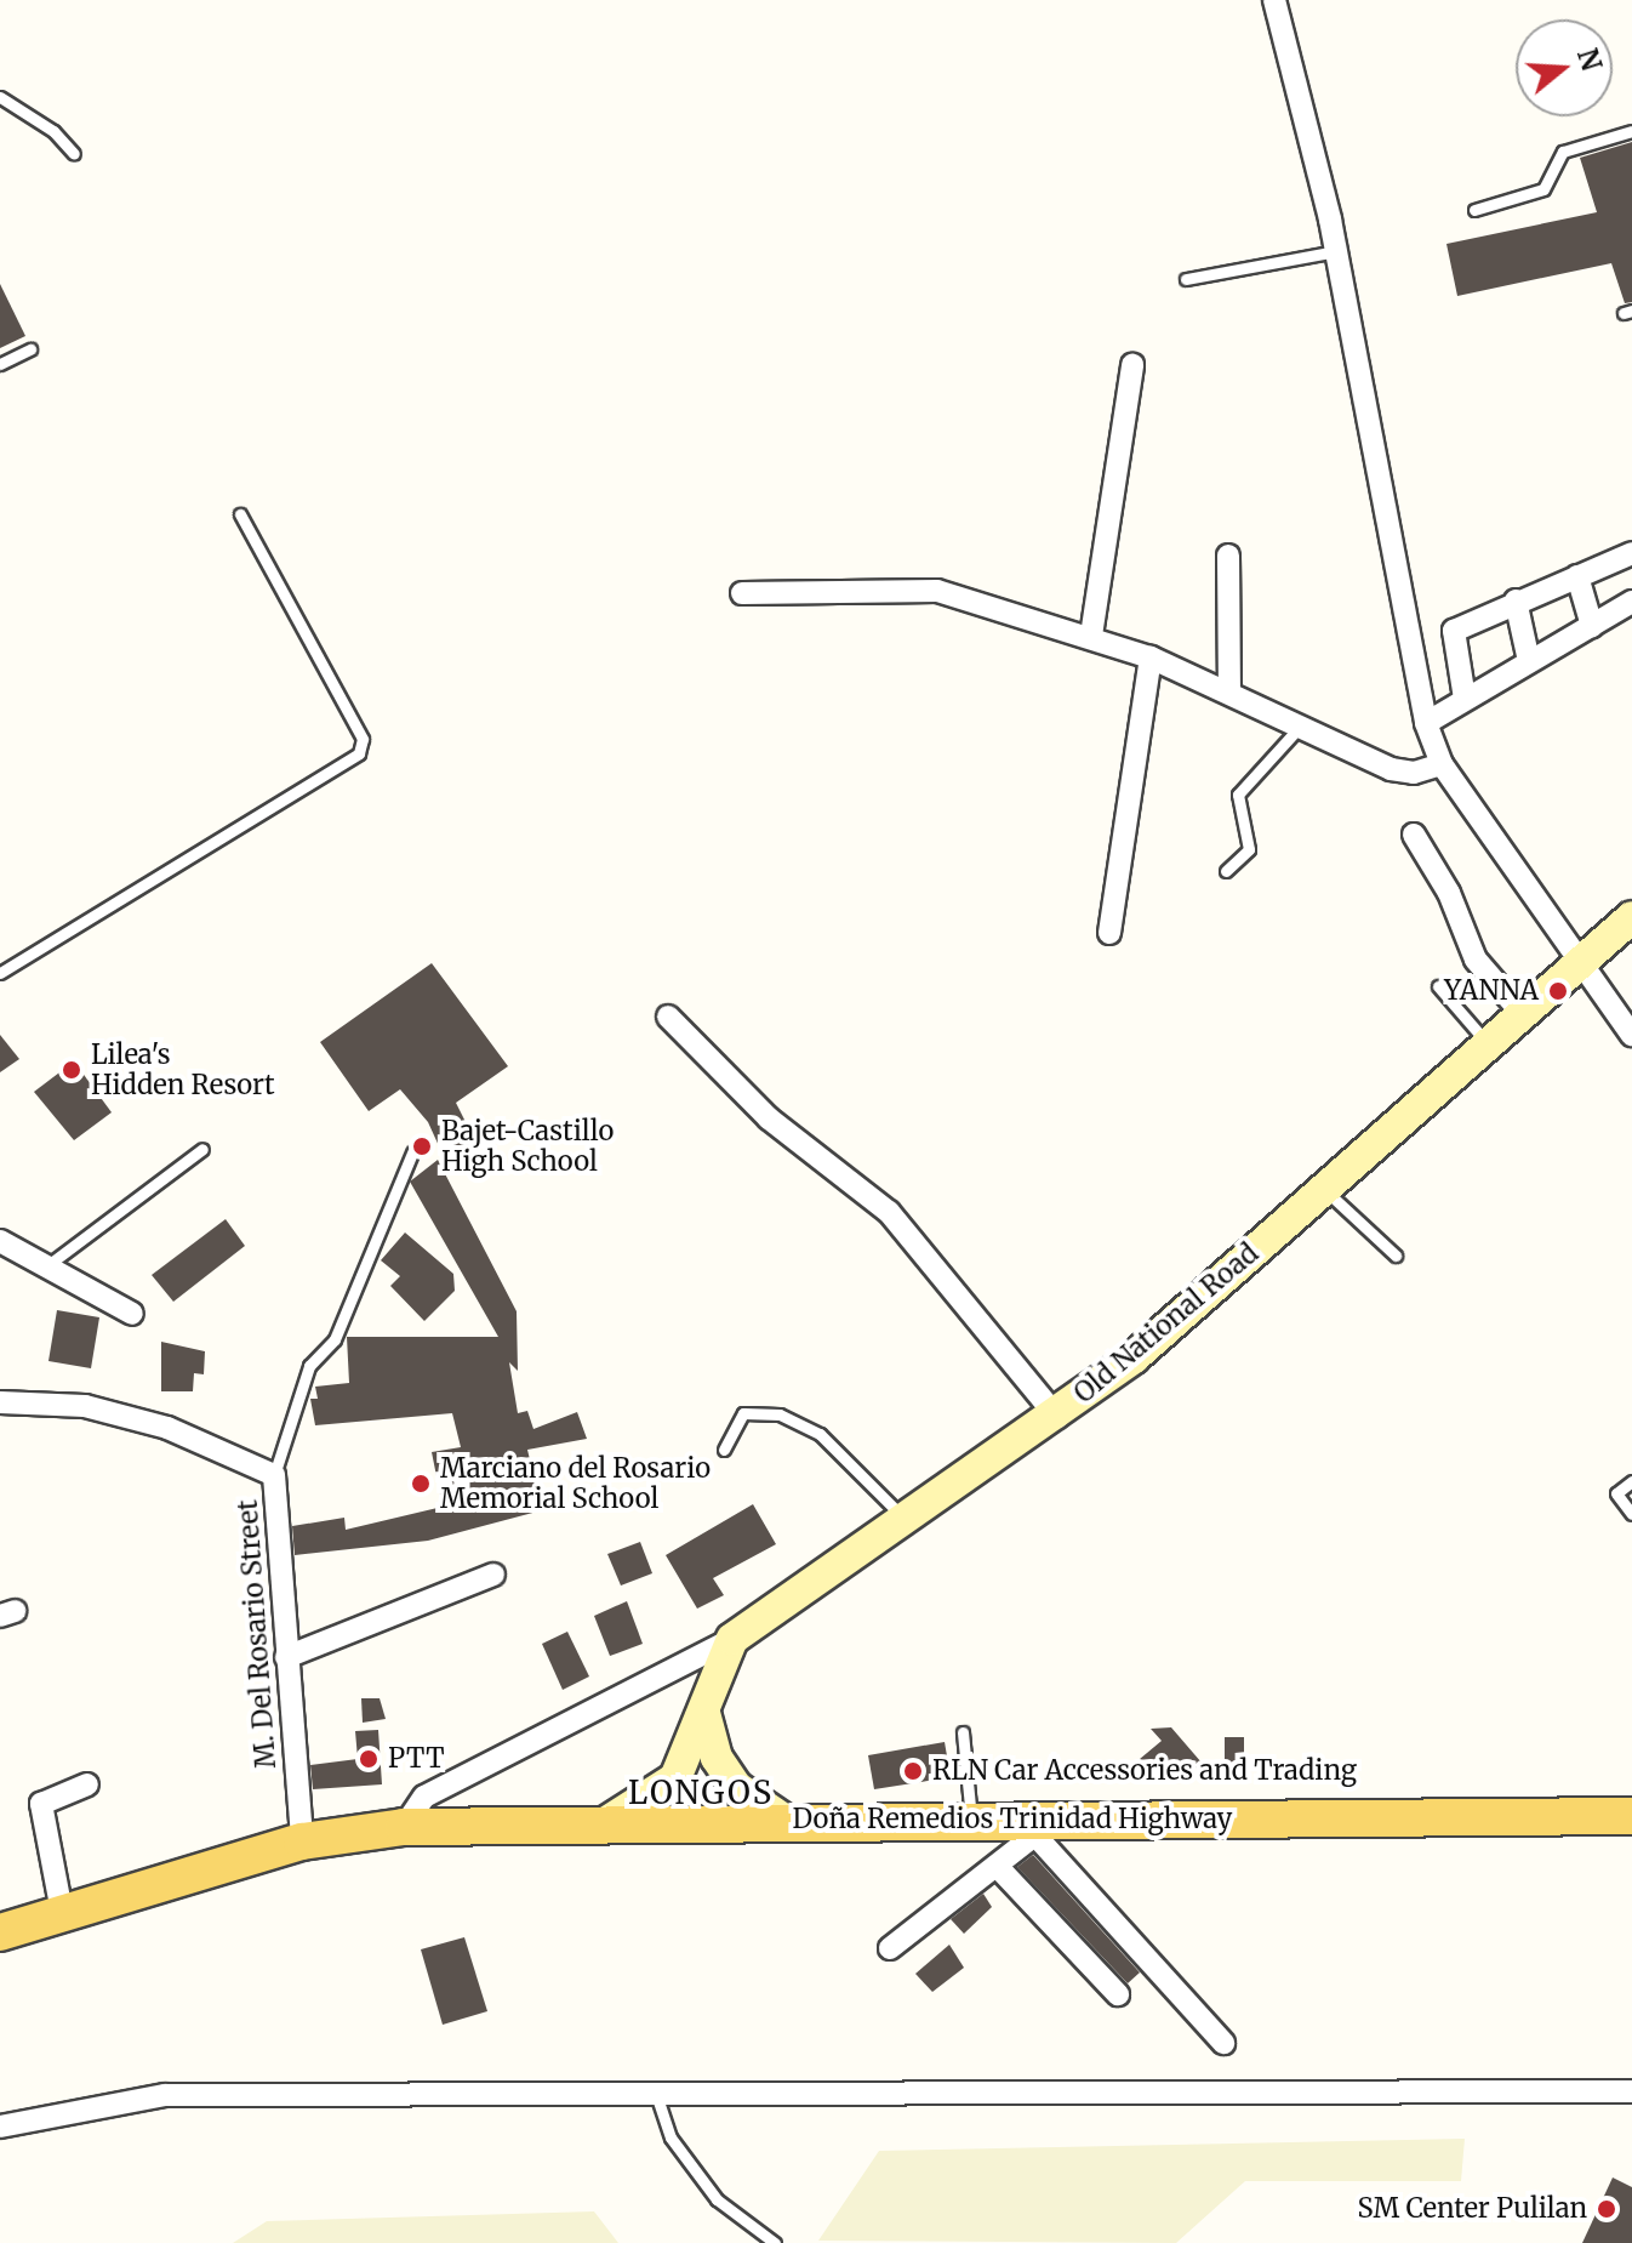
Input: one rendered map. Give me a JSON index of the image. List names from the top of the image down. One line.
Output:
{"streets":{"main road":["Old National Road","Doña Remedios Trinidad Highway"],"street":["M. Del Rosario Street"]},"crossings":[["M. Del Rosario Street","Doña Remedios Trinidad Highway"]],"districts":["LONGOS"],"places":["YANNA","Lilea's Hidden Resort","Bajet-Castillo High School","Marciano del Rosario Memorial School","PTT","RLN Car Accessories and Trading","SM Center Pulilan"],"north":"right"}
